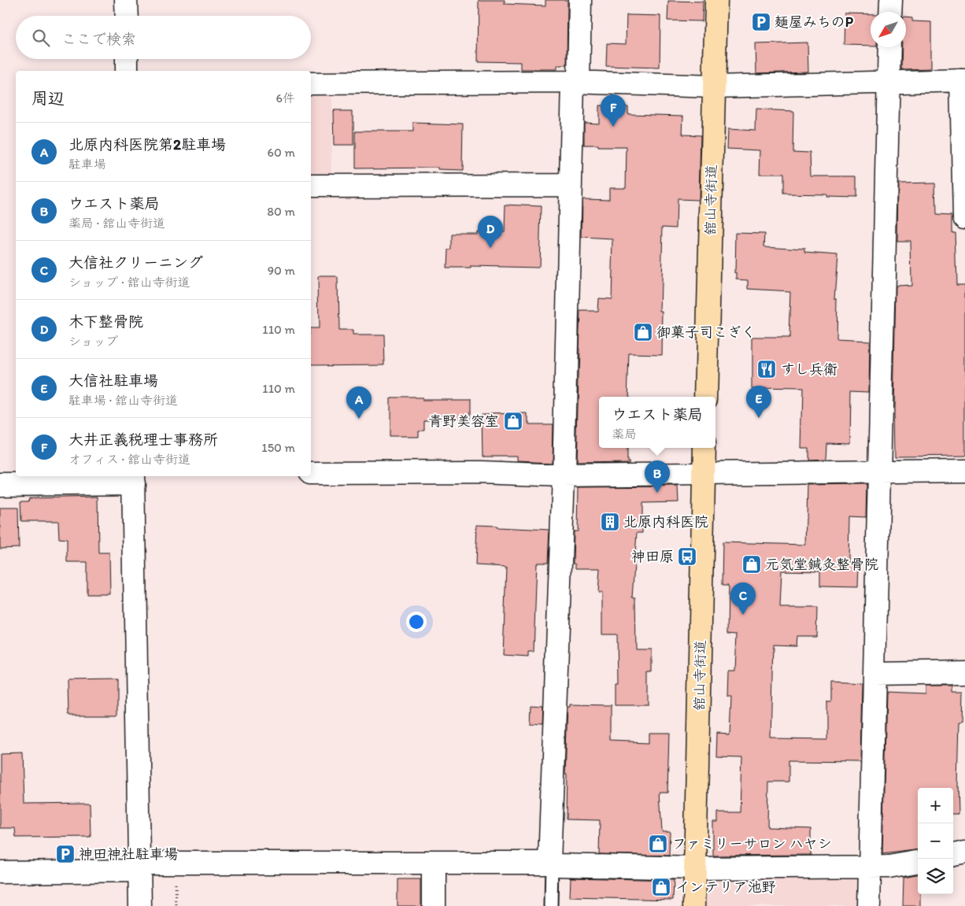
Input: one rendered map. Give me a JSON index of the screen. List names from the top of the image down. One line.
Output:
{"streets":{"main road":["舘山寺街道"]},"places":{"parking":["麺屋みちのP","神田神社駐車場"],"shop":["御菓子司こぎく","青野美容室","元気堂鍼灸整骨院","ファミリーサロン ハヤシ","インテリア池野"],"restaurant":["すし兵衛"],"building":["北原内科医院"],"bus stop":["神田原"]},"north":"bottom left","page":{"search":"ここで検索","heading":["周辺","6件"],"pins":["F","D","E","A","B","C"],"list":[{"mark":"A","name":"北原内科医院第2駐車場","note":"駐車場","value":"60 m"},{"mark":"B","name":"ウエスト薬局","note":"薬局 · 舘山寺街道","value":"80 m"},{"mark":"C","name":"大信社クリーニング","note":"ショップ · 舘山寺街道","value":"90 m"},{"mark":"D","name":"木下整骨院","note":"ショップ","value":"110 m"},{"mark":"E","name":"大信社駐車場","note":"駐車場 · 舘山寺街道","value":"110 m"},{"mark":"F","name":"大井正義税理士事務所","note":"オフィス · 舘山寺街道","value":"150 m"}],"popup":["ウエスト薬局","薬局"],"map_buttons":["+","−"]}}
